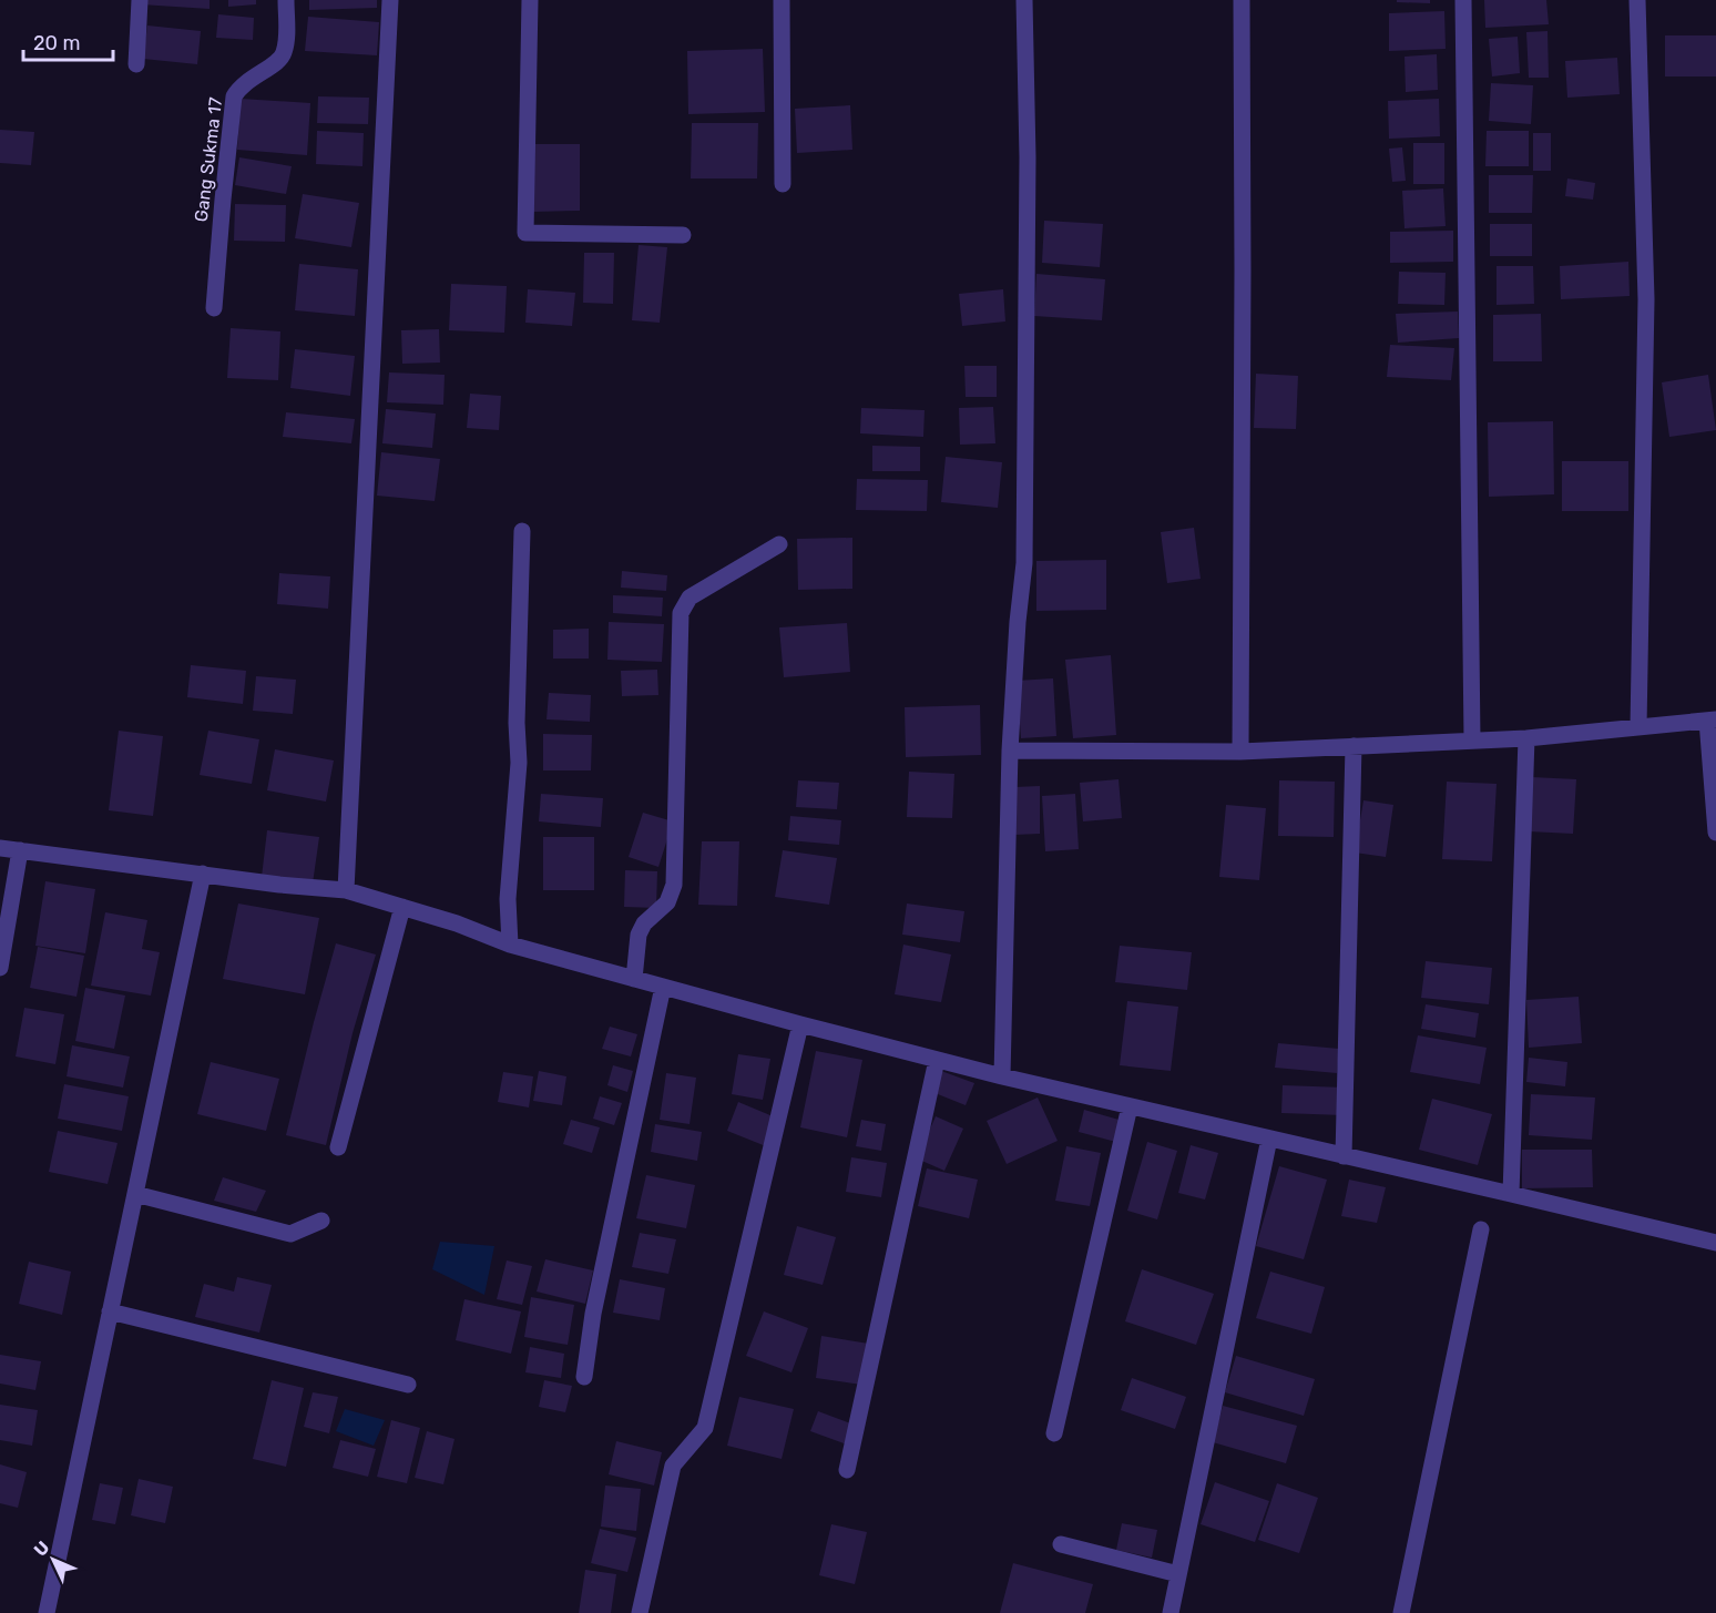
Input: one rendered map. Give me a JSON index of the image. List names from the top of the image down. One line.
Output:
{"streets":{"street":["Gang Sukma 17"]},"scale_bar":"20 m","north":"top left"}
